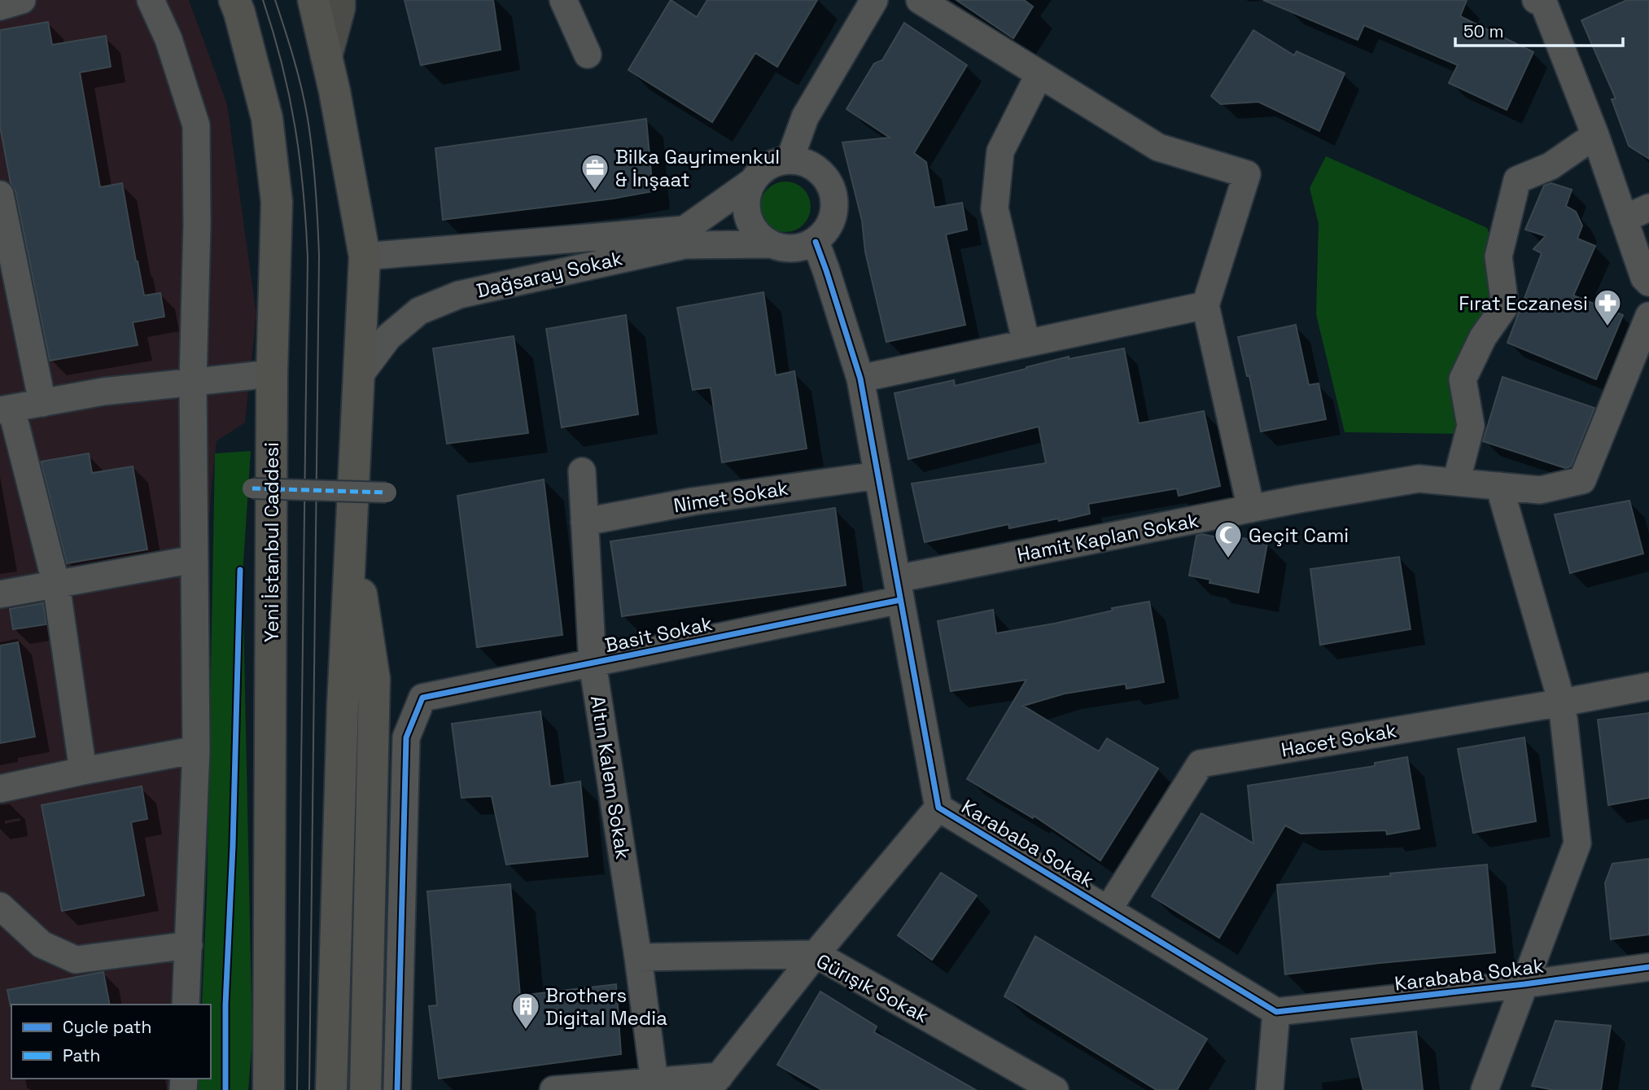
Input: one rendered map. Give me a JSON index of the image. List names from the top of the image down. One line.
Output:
{"streets":{"main road":["Yeni İstanbul Caddesi"],"street":["Dağsaray Sokak","Nimet Sokak","Hamit Kaplan Sokak","Basit Sokak","Hacet Sokak","Altın Kalem Sokak","Karababa Sokak","Gürışık Sokak"]},"crossings":[["Dağsaray Sokak","Karababa Sokak"],["Nimet Sokak","Altın Kalem Sokak"],["Nimet Sokak","Karababa Sokak"],["Hamit Kaplan Sokak","Basit Sokak"],["Hamit Kaplan Sokak","Karababa Sokak"],["Basit Sokak","Altın Kalem Sokak"],["Basit Sokak","Karababa Sokak"],["Hacet Sokak","Karababa Sokak"],["Altın Kalem Sokak","Gürışık Sokak"]],"places":{"office":["Bilka Gayrimenkul & İnşaat"],"pharmacy":["Fırat Eczanesi"],"mosque":["Geçit Cami"],"building":["Brothers Digital Media"]},"legend":["Cycle path","Path"],"scale_bar":"50 m"}
